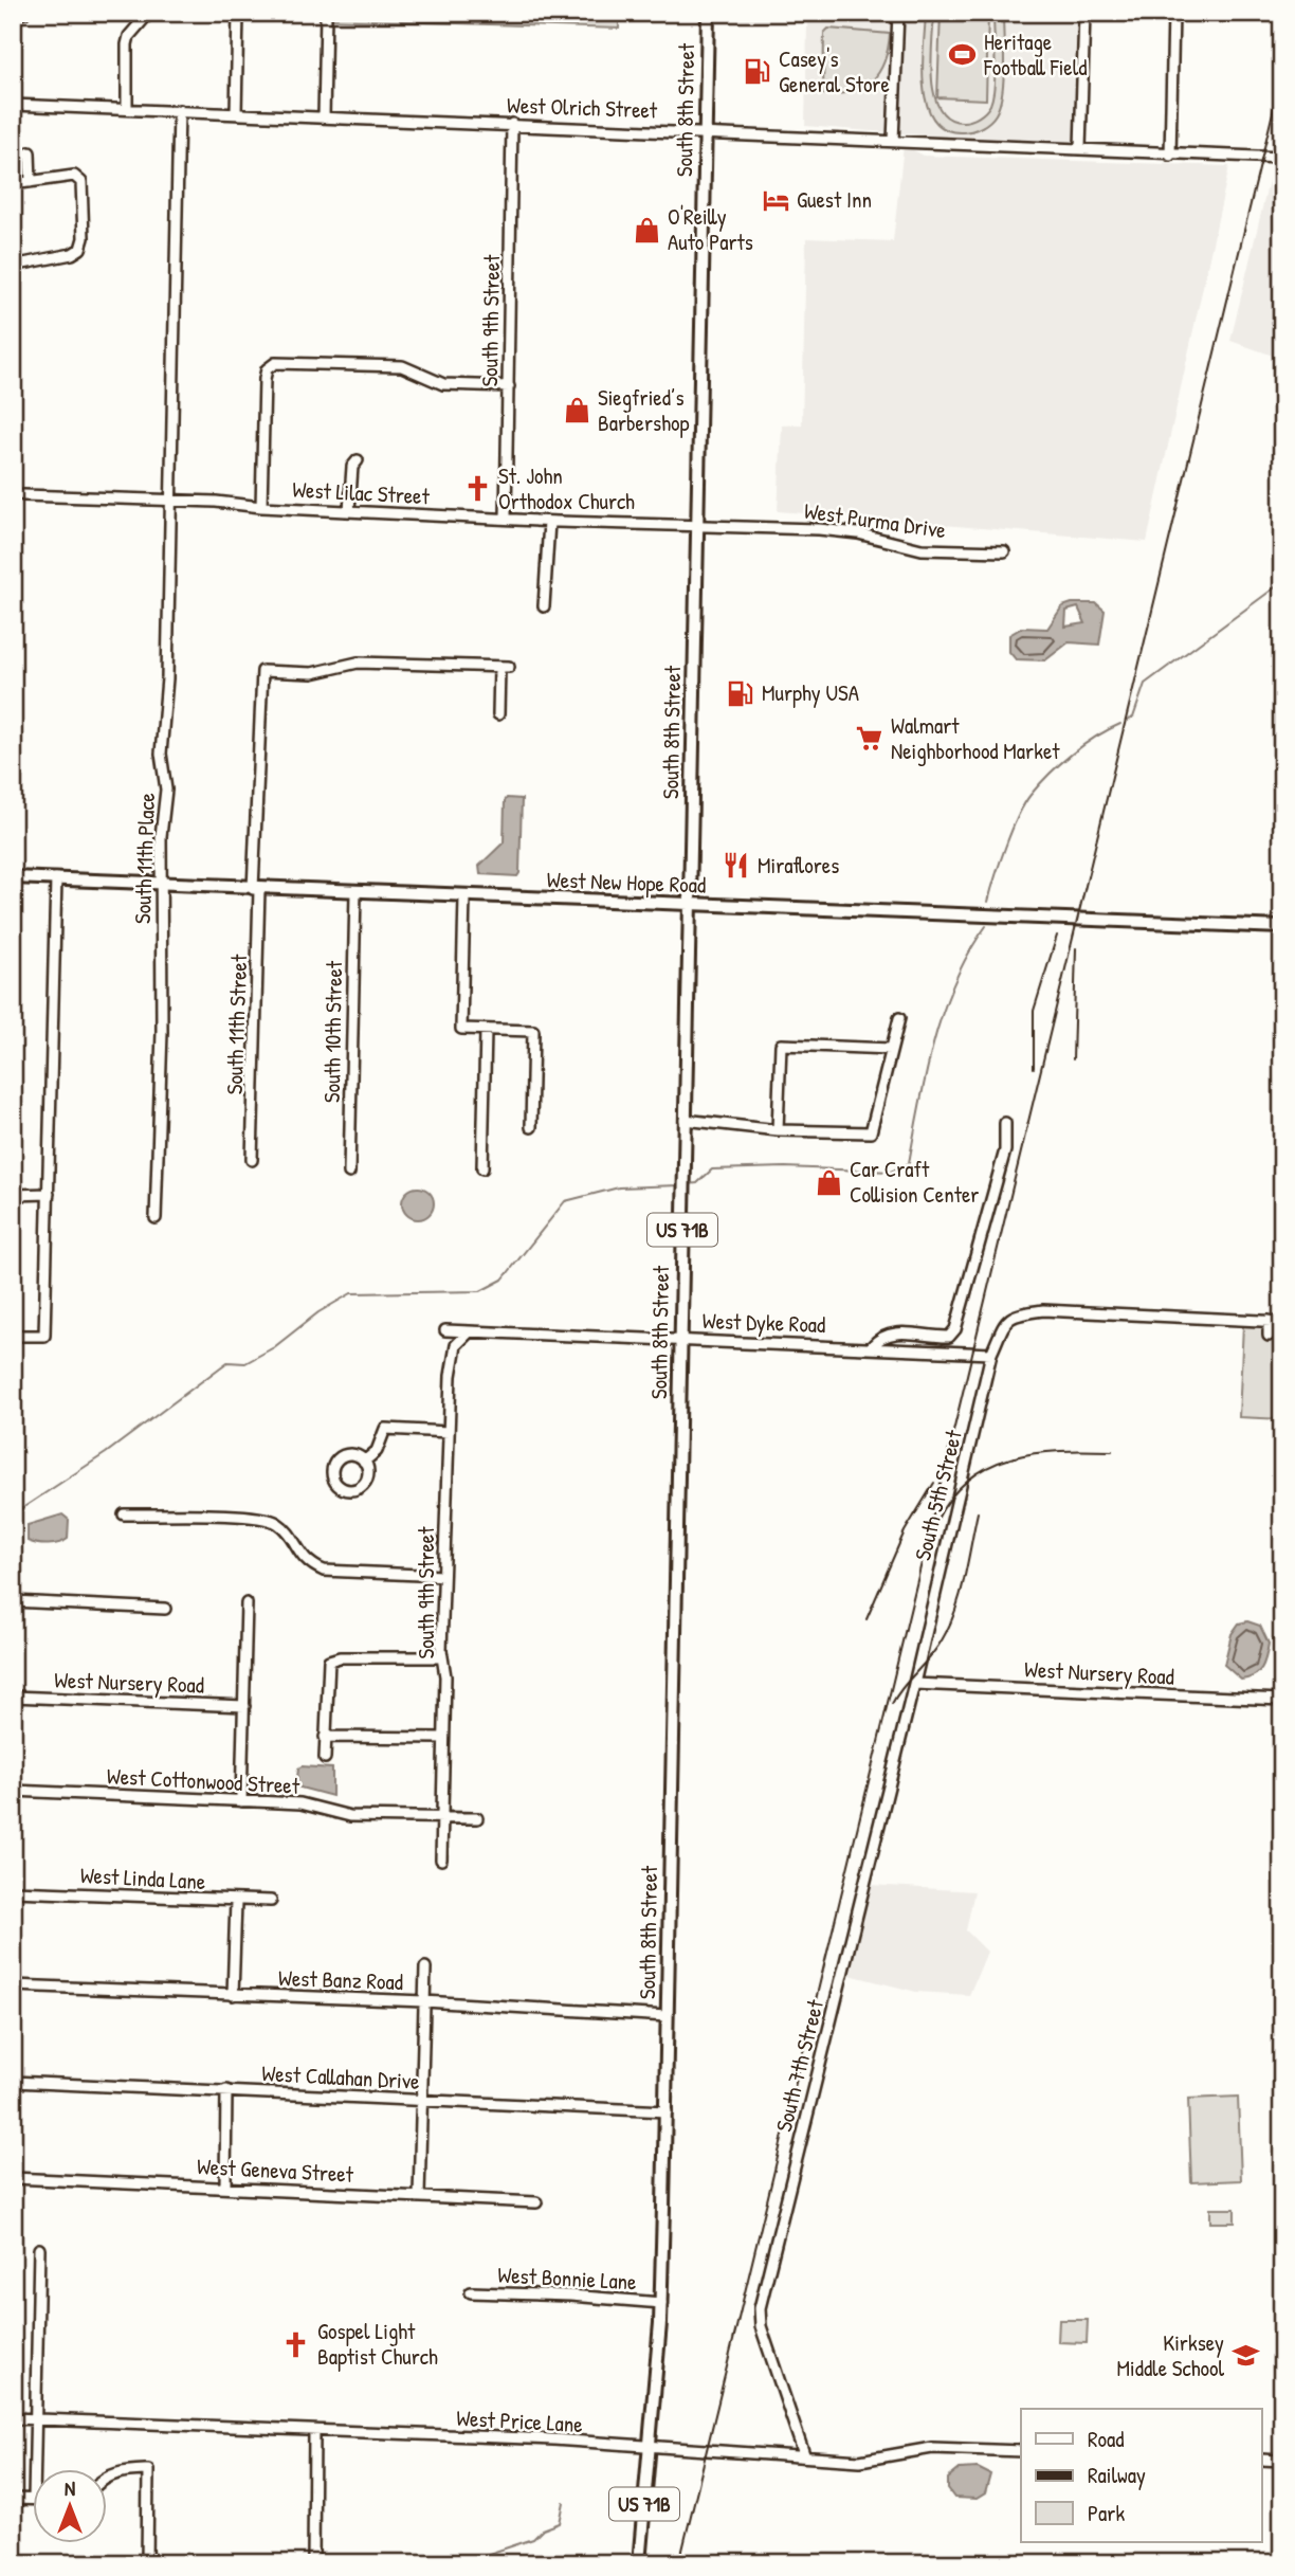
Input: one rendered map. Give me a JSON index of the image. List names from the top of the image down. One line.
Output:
{"streets":{"main road":["South 8th Street","West New Hope Road","US 71B"],"street":["West Olrich Street","South 9th Street","West Lilac Street","West Purma Drive","South 11th Place","South 11th Street","South 10th Street","West Dyke Road","South 5th Street","West Nursery Road","West Cottonwood Street","West Linda Lane","West Banz Road","South 7th Street","West Callahan Drive","West Geneva Street","West Bonnie Lane","West Price Lane"]},"crossings":[["West Olrich Street","South 8th Street"],["West Olrich Street","South 9th Street"],["West Olrich Street","South 11th Place"],["South 8th Street","West Lilac Street"],["South 8th Street","West Purma Drive"],["South 8th Street","West New Hope Road"],["South 8th Street","West Dyke Road"],["South 8th Street","West Banz Road"],["South 8th Street","West Callahan Drive"],["South 8th Street","West Bonnie Lane"],["South 8th Street","West Price Lane"],["South 9th Street","West Lilac Street"],["South 9th Street","West Dyke Road"],["South 9th Street","West Cottonwood Street"],["West Lilac Street","West Purma Drive"],["West Lilac Street","South 11th Place"],["South 11th Place","West New Hope Road"],["West New Hope Road","South 11th Street"],["West New Hope Road","South 10th Street"],["West Dyke Road","South 5th Street"],["South 5th Street","West Nursery Road"],["South 5th Street","South 7th Street"],["West Nursery Road","South 7th Street"],["South 7th Street","West Price Lane"]],"places":{"sports":["Heritage Football Field"],"fuel station":["Casey's General Store","Murphy USA"],"hotel":["Guest Inn"],"shop":["O'Reilly Auto Parts","Siegfried’s Barbershop","Car Craft Collision Center"],"church":["St. John Orthodox Church","Gospel Light Baptist Church"],"supermarket":["Walmart Neighborhood Market"],"restaurant":["Miraflores"],"school or university":["Kirksey Middle School"]},"legend":["Road","Railway","Park"],"north":"top"}
